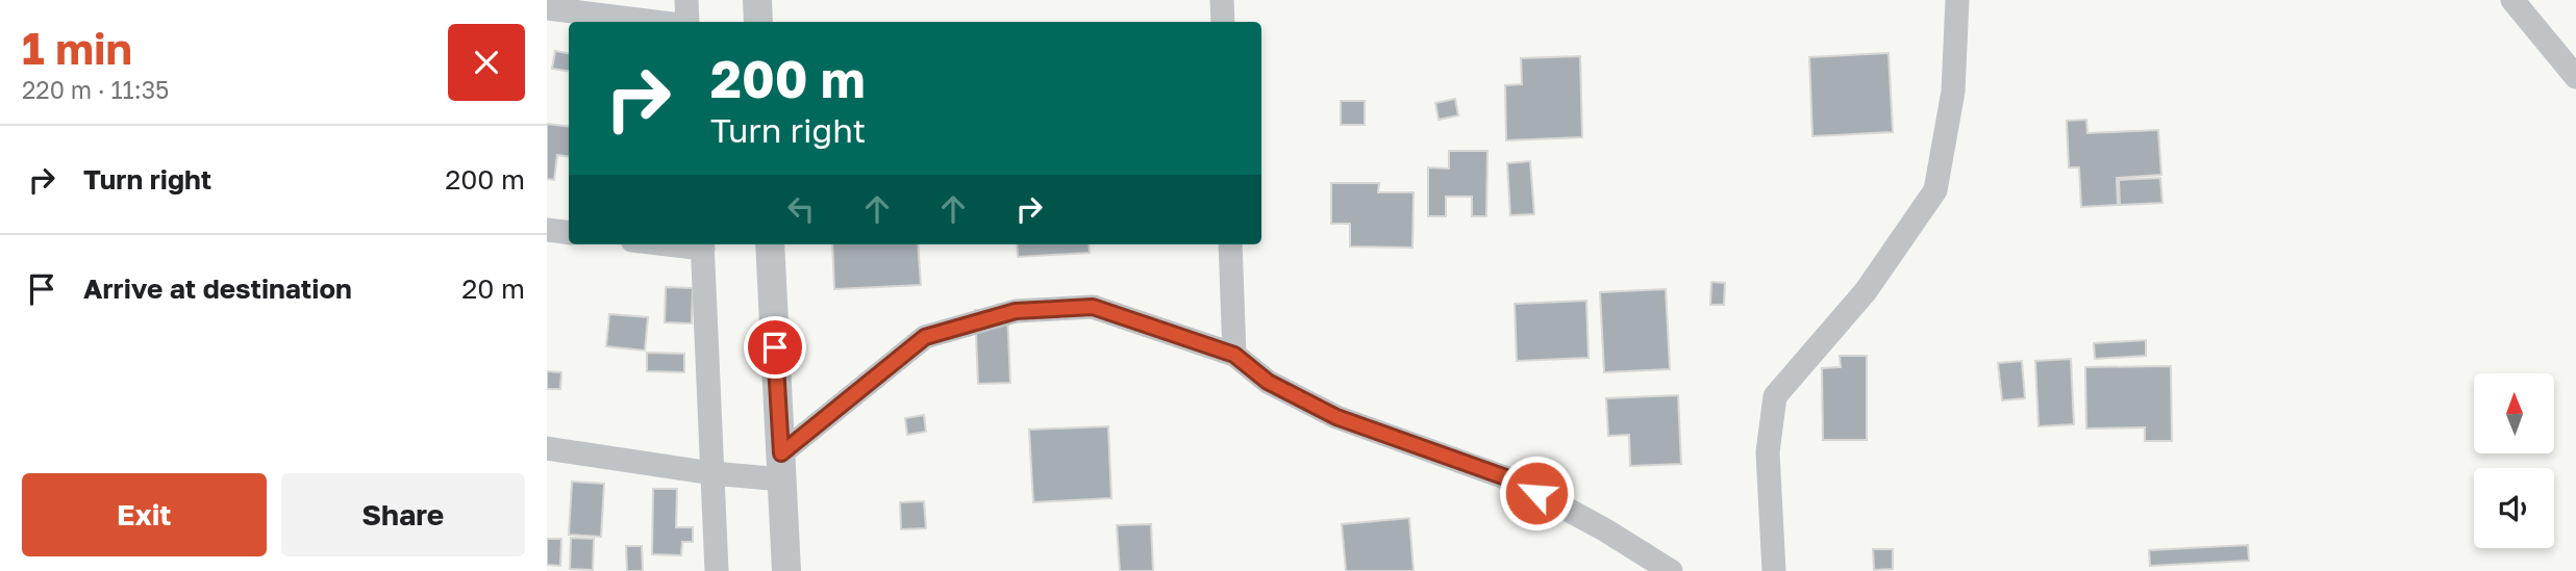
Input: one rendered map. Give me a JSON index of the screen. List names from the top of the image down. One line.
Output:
{"north":"top","page":{"heading":["1 min","220 m · 11:35"],"turn":["200 m","Turn right"],"list":[{"name":"Turn right","value":"200 m"},{"name":"Arrive at destination","value":"20 m"}],"buttons":["Exit","Share"]}}
